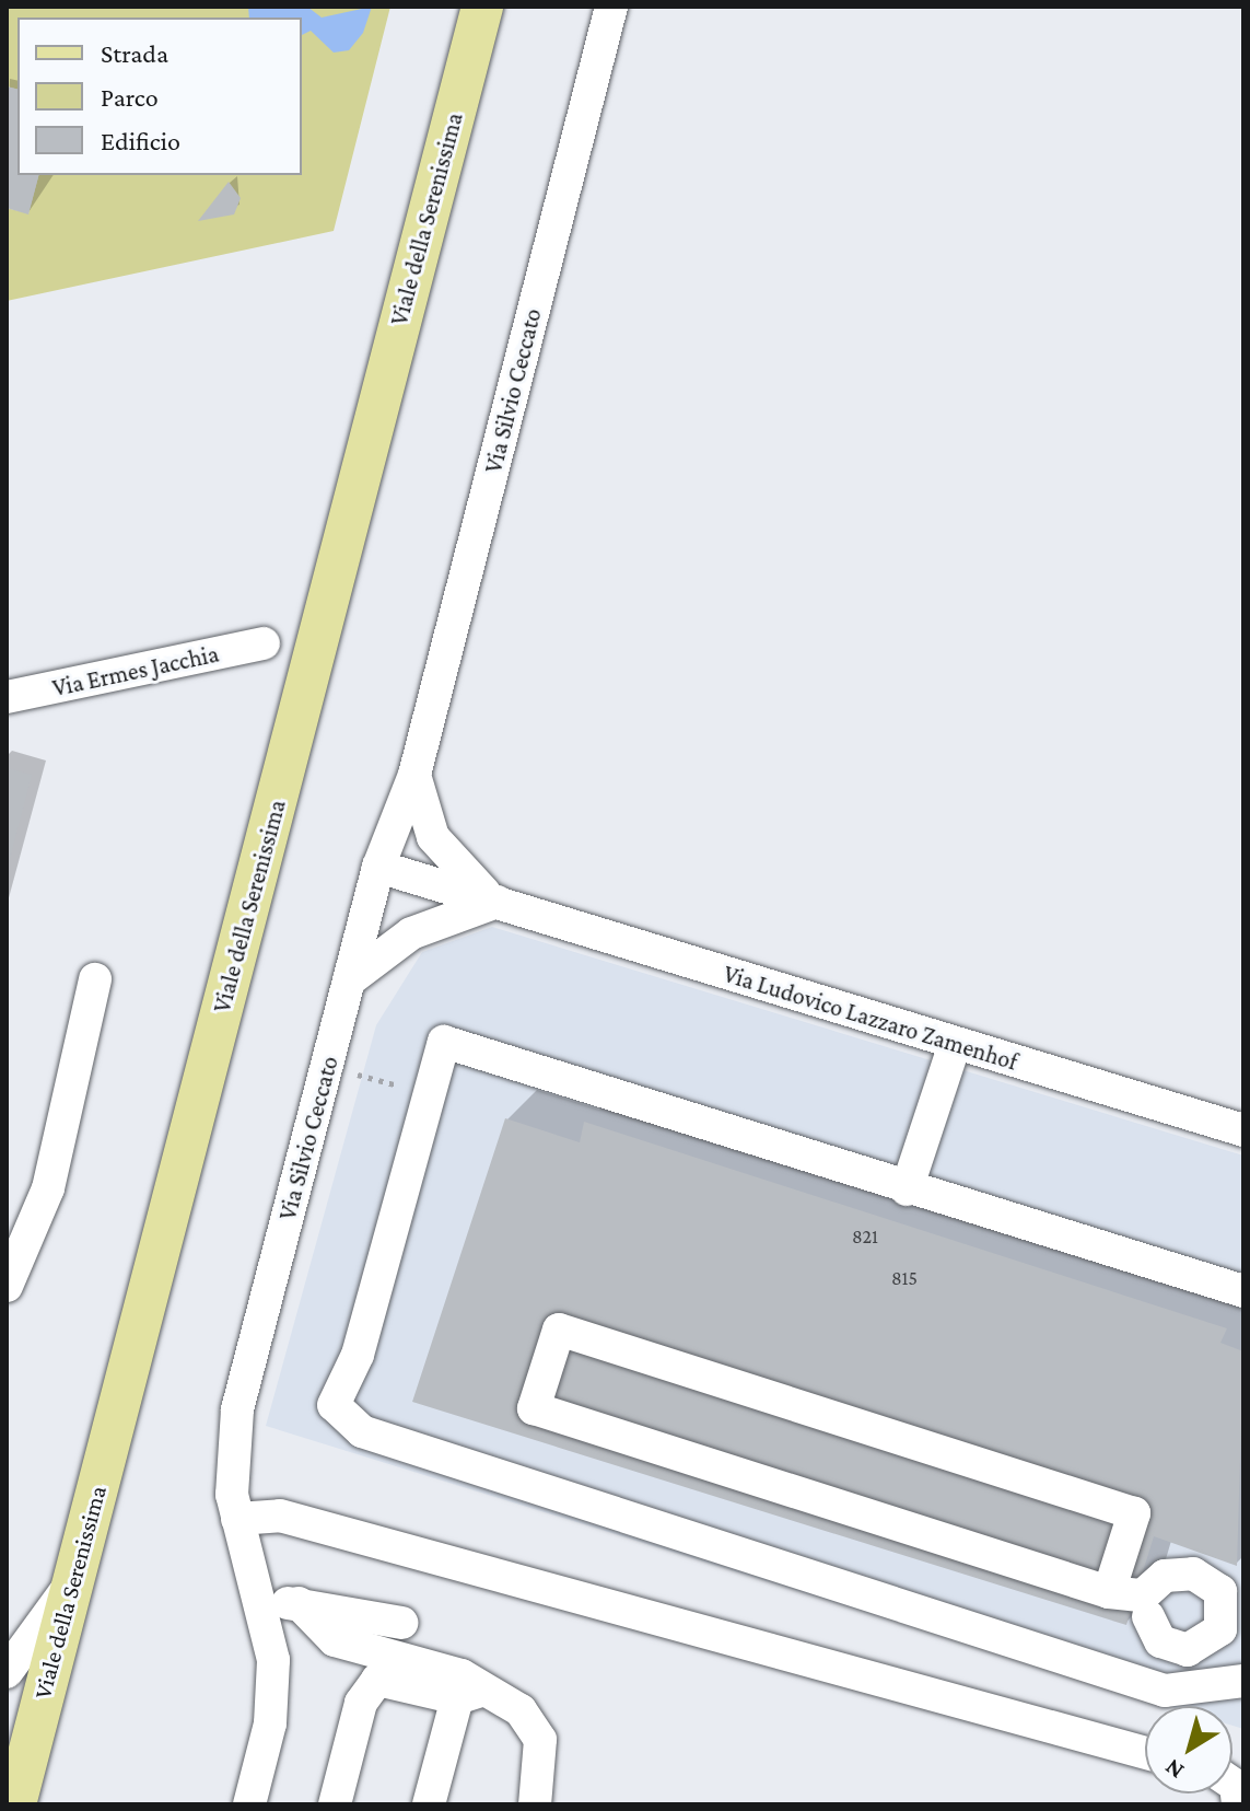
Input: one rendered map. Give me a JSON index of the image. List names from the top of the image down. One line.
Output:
{"streets":{"main road":["Viale della Serenissima"],"street":["Via Silvio Ceccato","Via Ermes Jacchia","Via Ludovico Lazzaro Zamenhof"]},"crossings":[["Via Silvio Ceccato","Via Ludovico Lazzaro Zamenhof"]],"house_numbers":["821","815"],"legend":["Strada","Parco","Edificio"],"north":"bottom left"}
